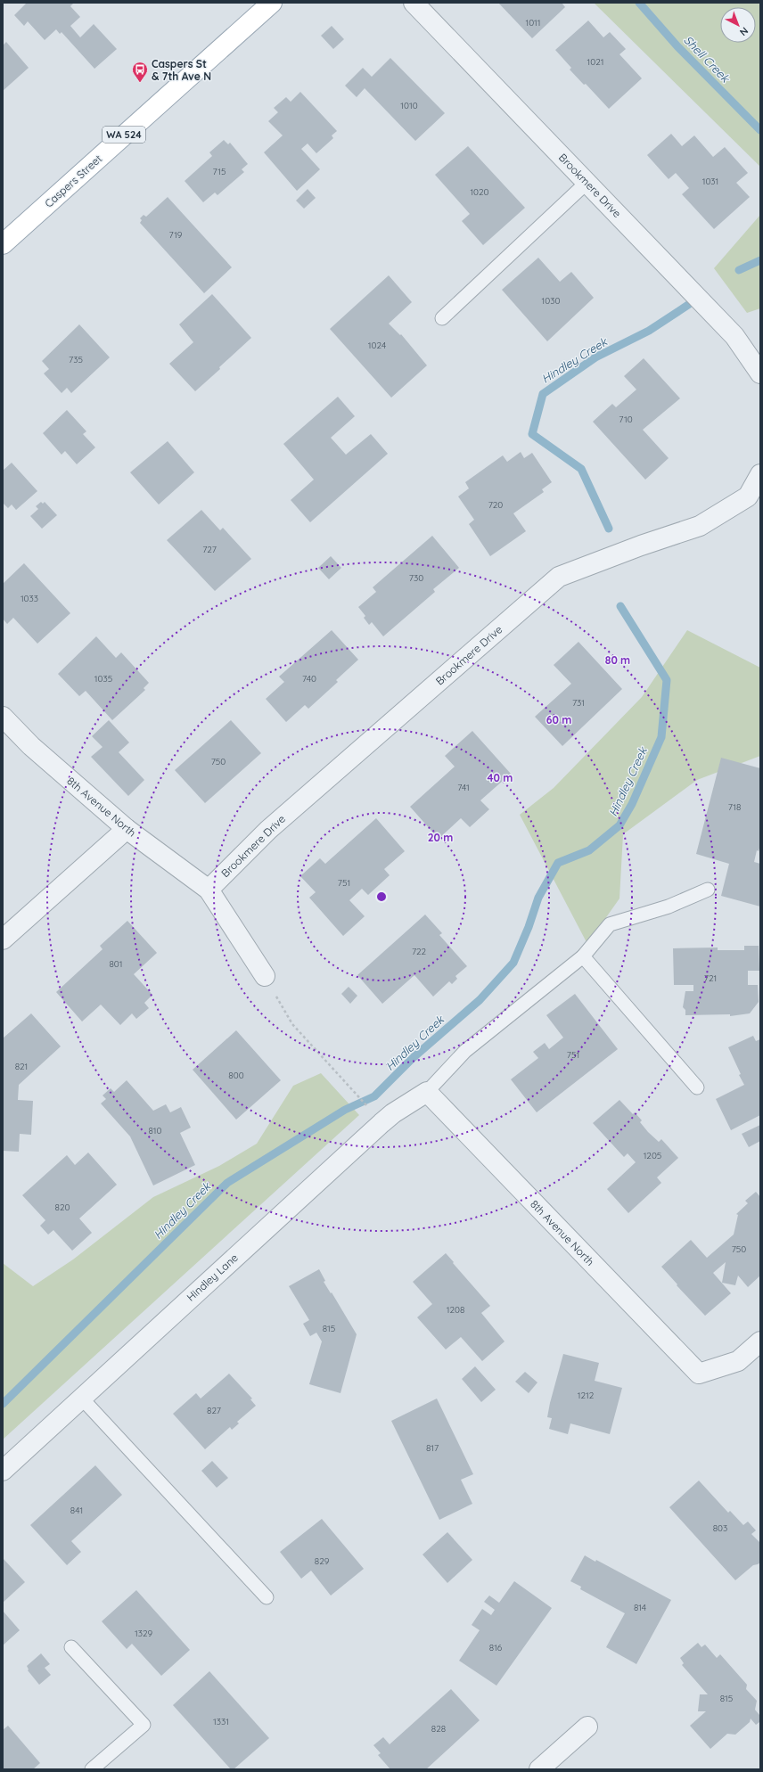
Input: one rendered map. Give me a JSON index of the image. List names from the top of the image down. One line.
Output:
{"streets":{"main road":["WA 524","Caspers Street"],"street":["Brookmere Drive","8th Avenue North","Hindley Lane"]},"crossings":[["Brookmere Drive","8th Avenue North"],["8th Avenue North","Hindley Lane"]],"water":["Shell Creek","Hindley Creek"],"places":{"bus stop":["Caspers St & 7th Ave N"]},"house_numbers":["1011","1021","1010","715","1031","1020","719","1030","1024","735","710","720","727","730","1033","1035","740","731","750","741","718","751","722","801","721","751","821","800","810","1205","820","750","1208","815","1212","827","817","841","803","829","814","1329","816","815","1331","828"],"north":"bottom right","rings":["80 m","60 m","40 m","20 m"]}
